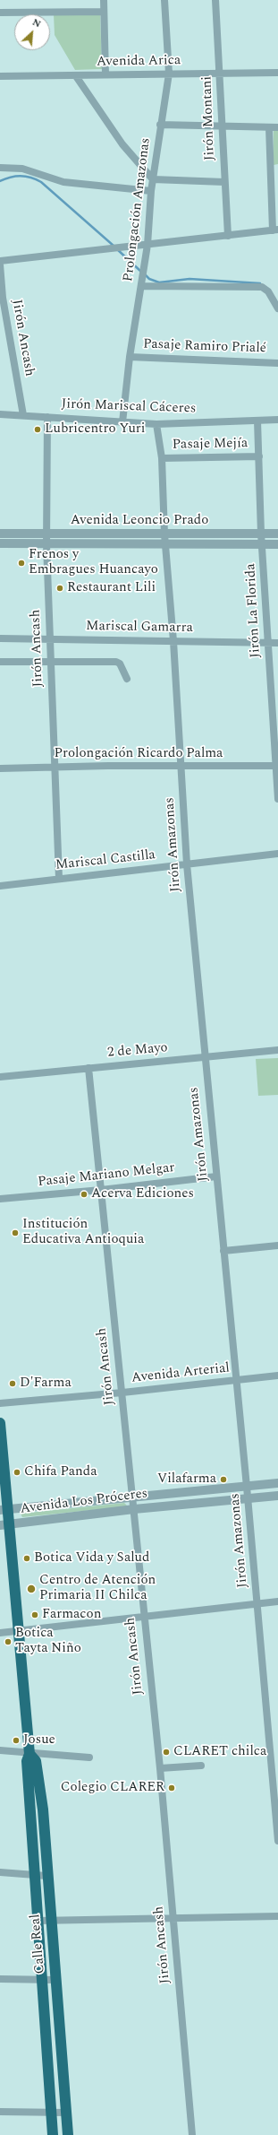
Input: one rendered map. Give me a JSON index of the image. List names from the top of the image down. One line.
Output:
{"streets":{"highway":["Calle Real"],"street":["Avenida Arica","Jirón Montani","Prolongación Amazonas","Jirón Ancash","Pasaje Ramiro Prialé","Jirón Mariscal Cáceres","Pasaje Mejía","Avenida Leoncio Prado","Jirón La Florida","Mariscal Gamarra","Prolongación Ricardo Palma","Jirón Amazonas","Mariscal Castilla","2 de Mayo","Pasaje Mariano Melgar","Avenida Arterial","Avenida Los Próceres"]},"crossings":[["Avenida Arica","Jirón Montani"],["Avenida Arica","Prolongación Amazonas"],["Prolongación Amazonas","Pasaje Ramiro Prialé"],["Prolongación Amazonas","Jirón Mariscal Cáceres"],["Jirón Ancash","Jirón Mariscal Cáceres"],["Jirón Ancash","Avenida Leoncio Prado"],["Jirón Ancash","Mariscal Gamarra"],["Jirón Ancash","Prolongación Ricardo Palma"],["Jirón Ancash","Mariscal Castilla"],["Jirón Ancash","2 de Mayo"],["Jirón Ancash","Pasaje Mariano Melgar"],["Jirón Ancash","Avenida Arterial"],["Jirón Ancash","Avenida Los Próceres"],["Jirón Mariscal Cáceres","Jirón La Florida"],["Jirón Mariscal Cáceres","Jirón Amazonas"],["Pasaje Mejía","Jirón La Florida"],["Pasaje Mejía","Jirón Amazonas"],["Avenida Leoncio Prado","Jirón La Florida"],["Avenida Leoncio Prado","Jirón Amazonas"],["Jirón La Florida","Mariscal Gamarra"],["Jirón La Florida","Prolongación Ricardo Palma"],["Mariscal Gamarra","Jirón Amazonas"],["Prolongación Ricardo Palma","Jirón Amazonas"],["Jirón Amazonas","Mariscal Castilla"],["Jirón Amazonas","2 de Mayo"],["Jirón Amazonas","Pasaje Mariano Melgar"],["Jirón Amazonas","Avenida Arterial"],["Jirón Amazonas","Avenida Los Próceres"],["Avenida Los Próceres","Calle Real"]],"places":["Lubricentro Yuri","Frenos y Embragues Huancayo","Restaurant Lili","Acerva Ediciones","Institución Educativa Antioquia","D'Farma","Chifa Panda","Vilafarma","Botica Vida y Salud","Centro de Atención Primaria II Chilca","Farmacon","Botica Tayta Niño","Josue","CLARET chilca","Colegio CLARER"],"north":"top right"}
